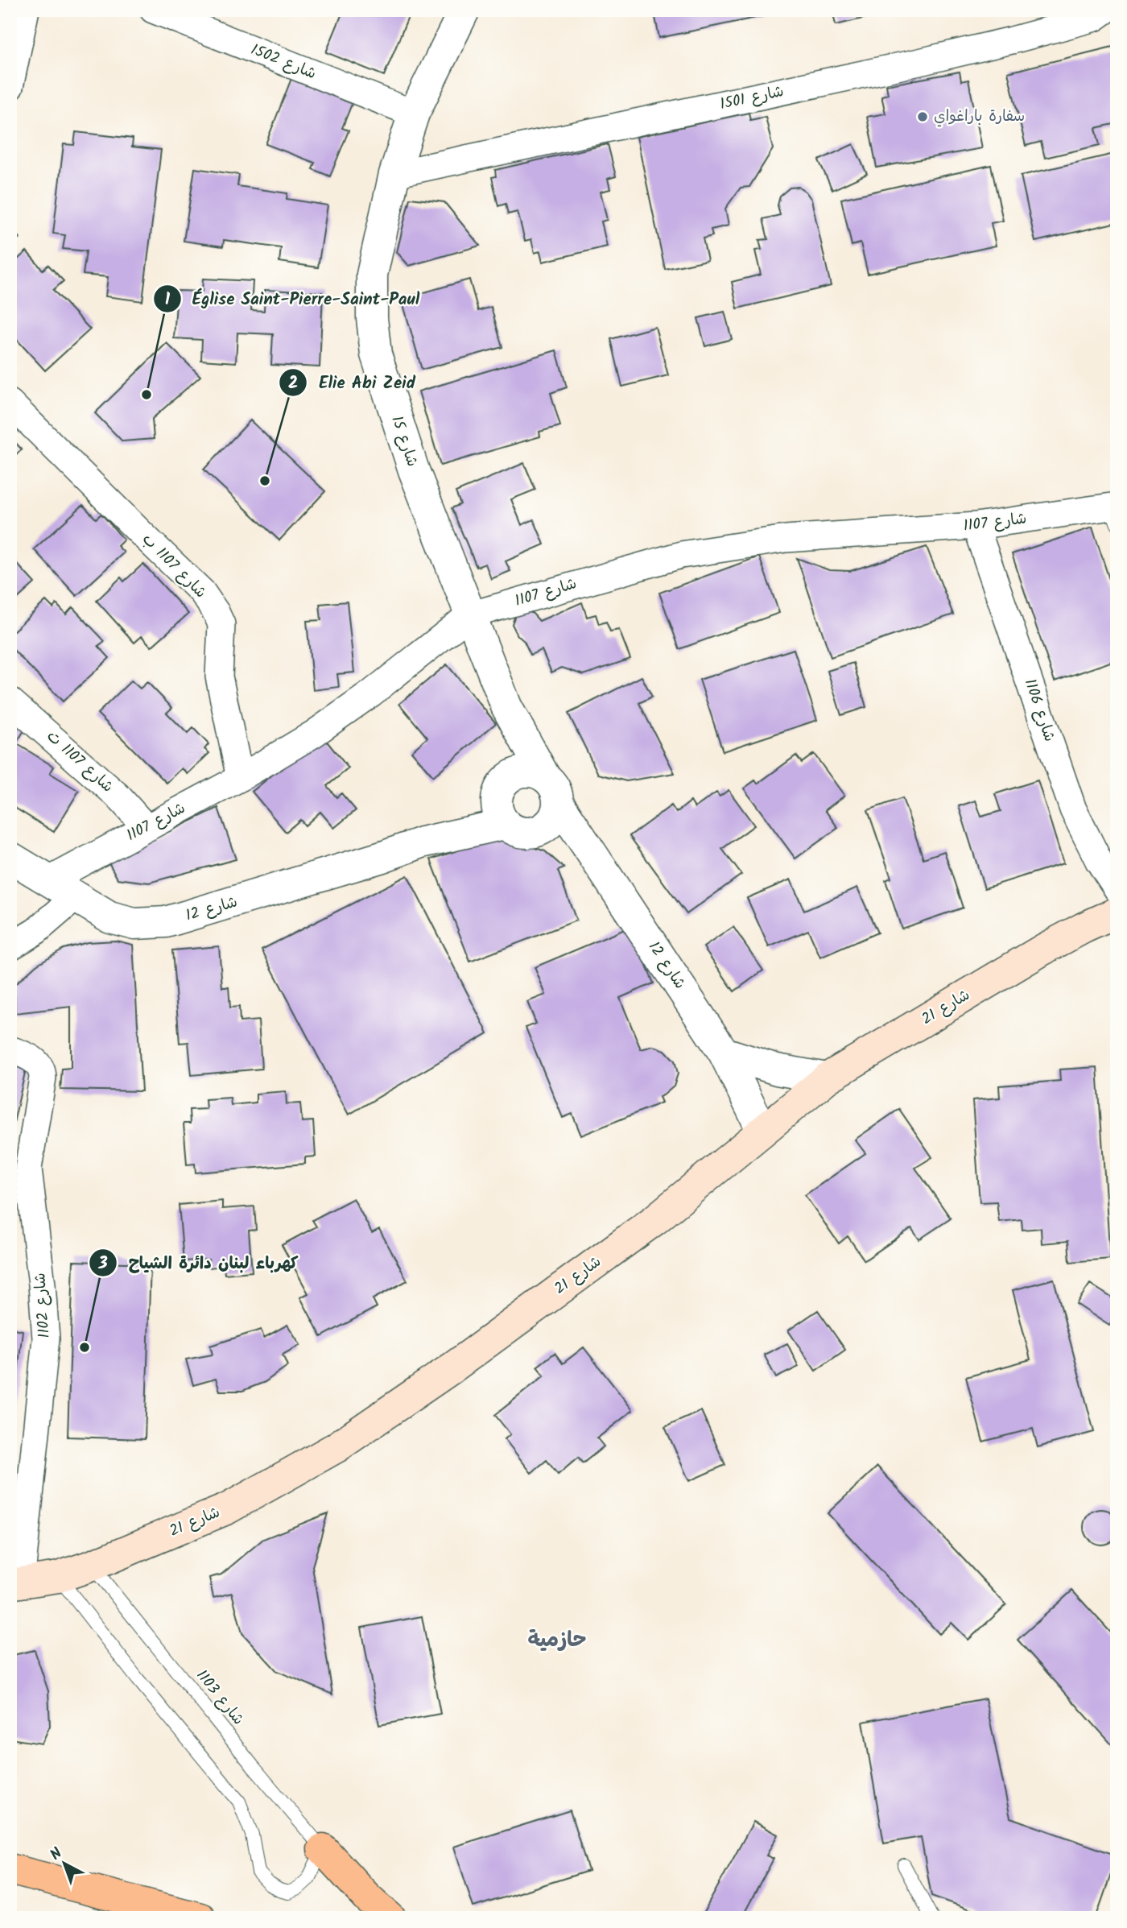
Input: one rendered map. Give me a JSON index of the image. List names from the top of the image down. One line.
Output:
{"streets":{"main road":["شارع 21"],"street":["شارع 1502","شارع 1501","شارع 15","شارع 1107","شارع 1107 ب","شارع 1106","شارع 1107 ت","شارع 12","شارع 1102"],"lane":["شارع 1103"]},"crossings":[["شارع 1502","شارع 15"],["شارع 1501","شارع 15"],["شارع 15","شارع 1107"],["شارع 15","شارع 12"],["شارع 1107","شارع 1107 ب"],["شارع 1107","شارع 1106"],["شارع 1107","شارع 1107 ت"],["شارع 1107","شارع 12"],["شارع 12","شارع 21"],["شارع 21","شارع 1102"],["شارع 21","شارع 1103"]],"districts":["حازمية"],"places":["سفارة باراغواي","Église Saint-Pierre-Saint-Paul","Elie Abi Zeid","كهرباء لبنان دائرة الشياح"],"north":"top left"}
